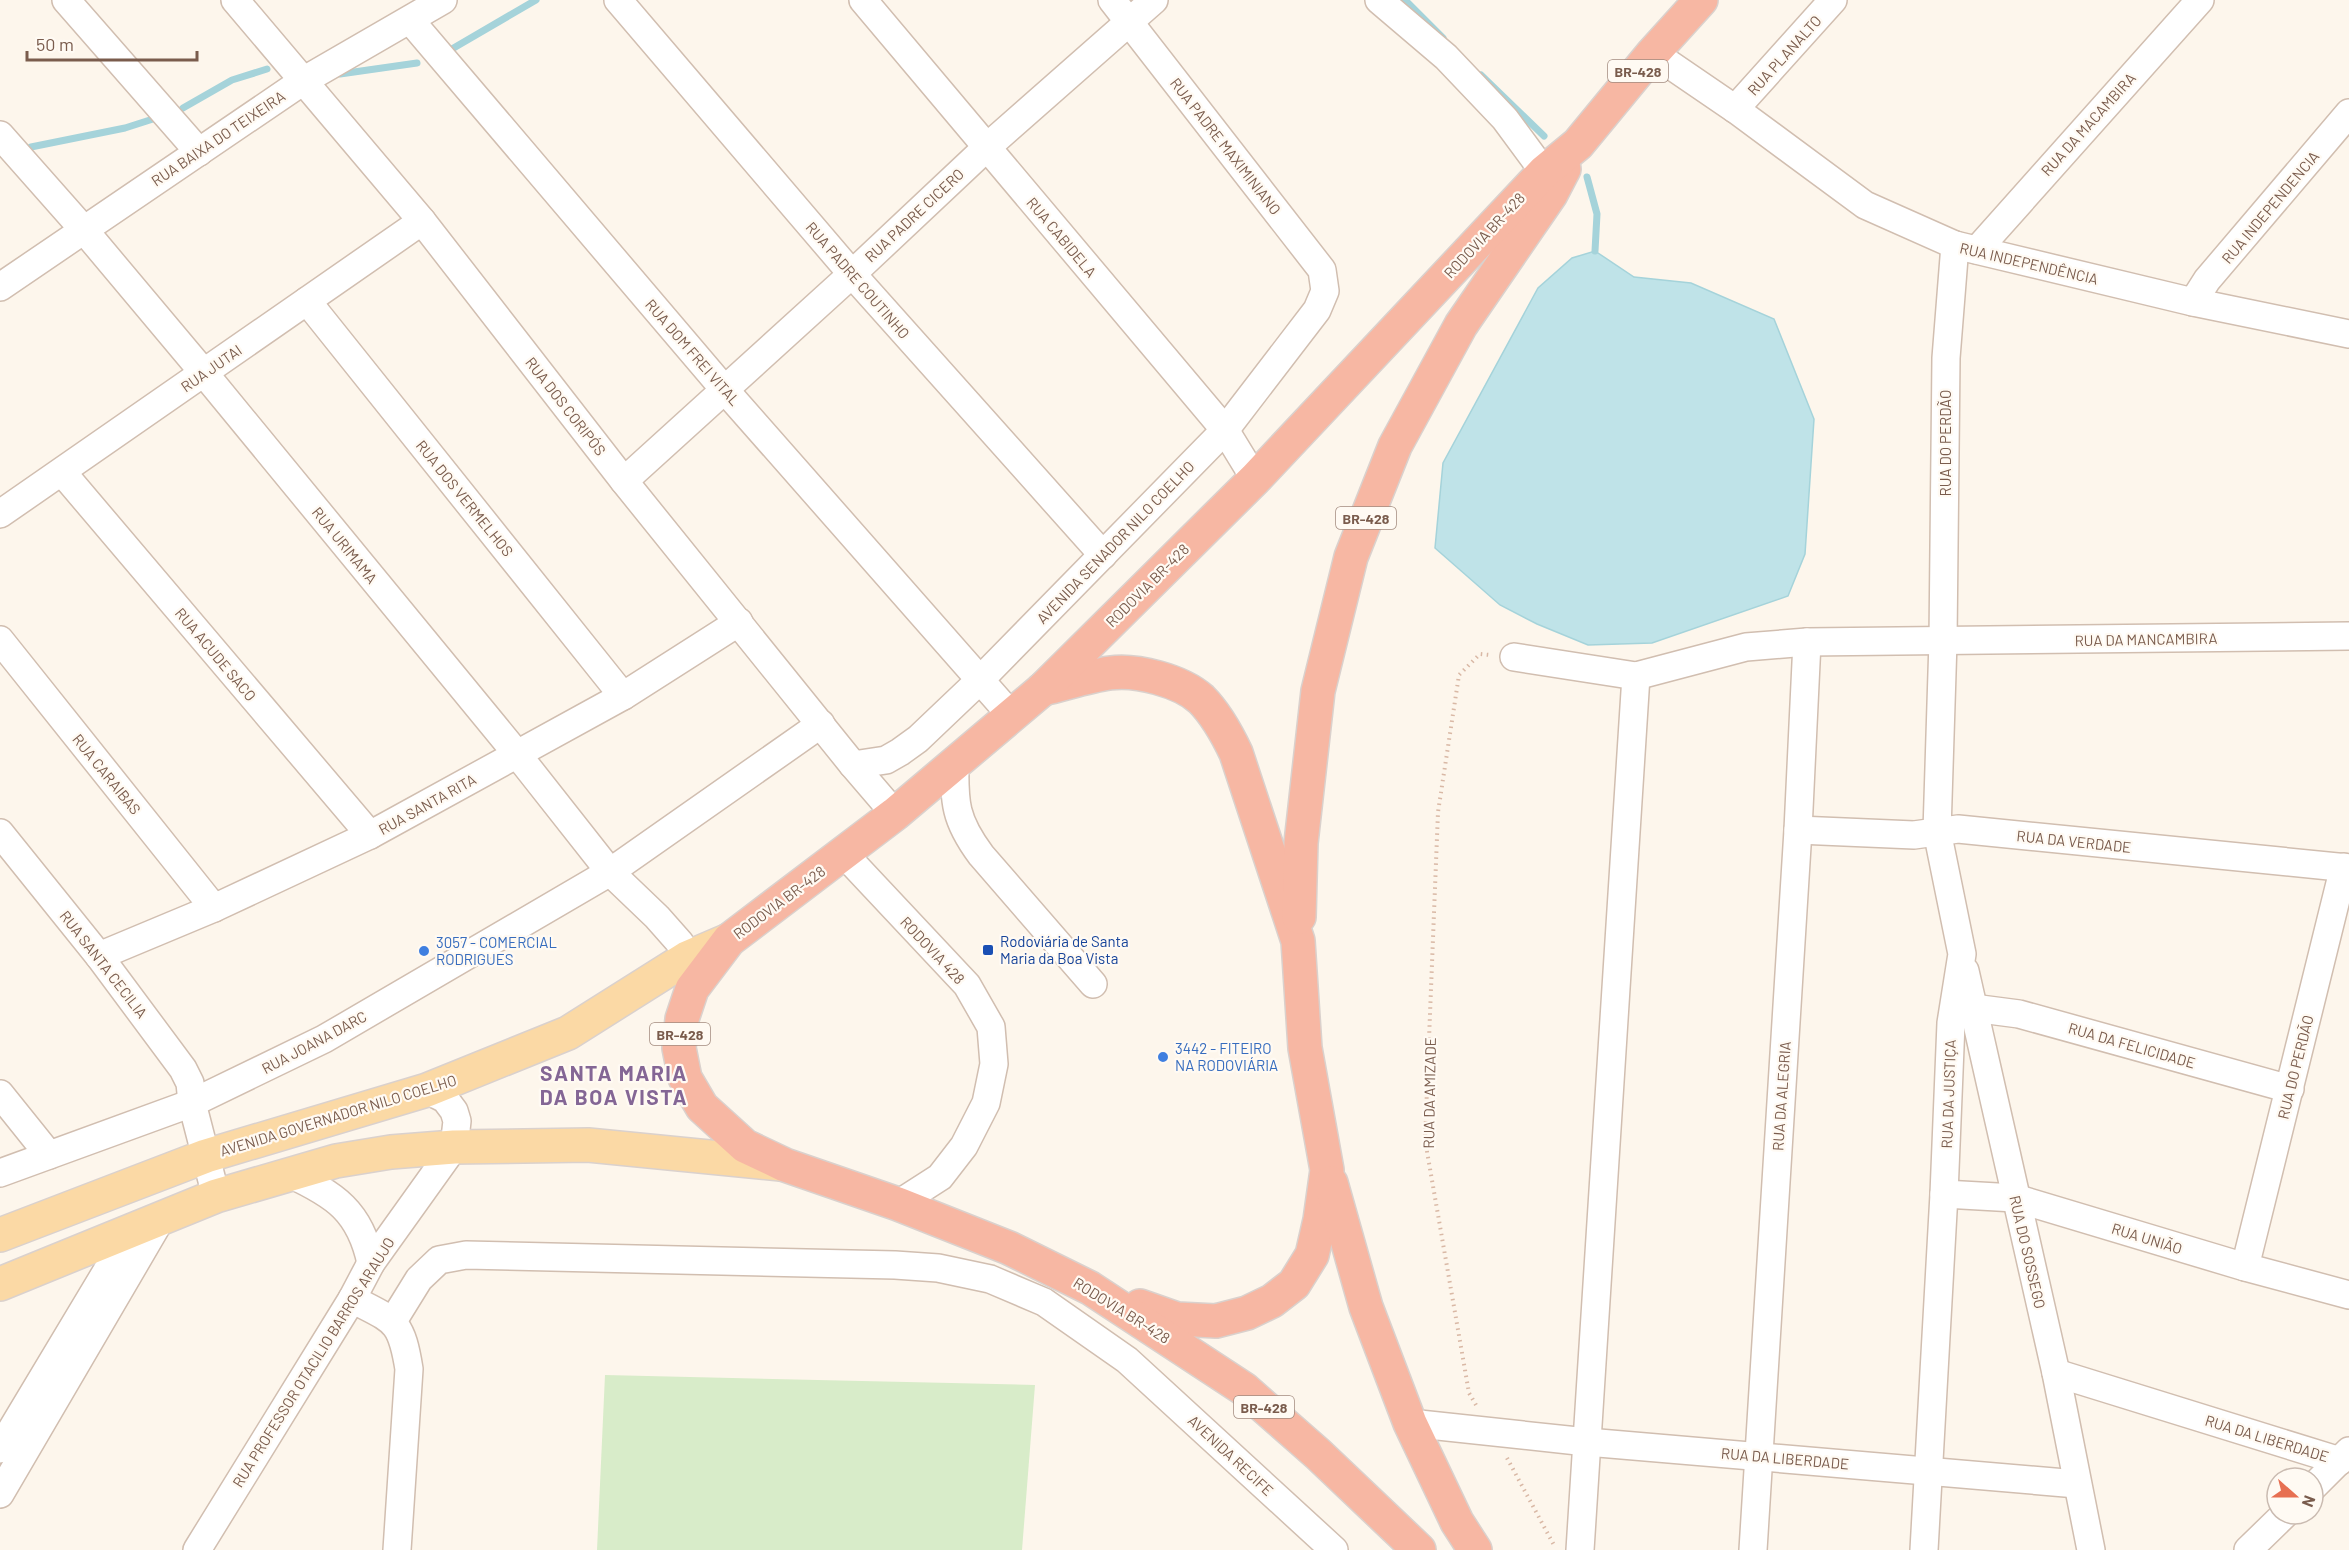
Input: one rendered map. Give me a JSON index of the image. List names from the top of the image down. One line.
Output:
{"streets":{"highway":["BR-428","RODOVIA BR-428"],"main road":["AVENIDA GOVERNADOR NILO COELHO"],"street":["RUA PLANALTO","RUA DA MACAMBIRA","RUA BAIXA DO TEIXEIRA","RUA PADRE MAXIMINIANO","RUA INDEPENDENCIA","RUA PADRE CICERO","RUA CABIDELA","RUA INDEPENDÊNCIA","RUA PADRE COUTINHO","RUA DOM FREI VITAL","RUA JUTAI","RUA DOS CORIPÓS","RUA DO PERDÃO","RUA DOS VERMELHOS","AVENIDA SENADOR NILO COELHO","RUA URIMAMA","RUA DA MANCAMBIRA","RUA ACUDE SACO","RUA CARAIBAS","RUA SANTA RITA","RUA DA VERDADE","RODOVIA 428","RUA SANTA CECILIA","RUA JOANA DARC","RUA DA FELICIDADE","RUA DA JUSTIÇA","RUA DA ALEGRIA","RUA UNIÃO","RUA DO SOSSEGO","RUA PROFESSOR OTACILIO BARROS ARAUJO","RUA DA LIBERDADE","AVENIDA RECIFE"],"path":["RUA DA AMIZADE"]},"crossings":[["RUA PLANALTO","RUA INDEPENDÊNCIA"],["BR-428","RODOVIA BR-428"],["BR-428","RUA DA LIBERDADE"],["RUA DA MACAMBIRA","RUA INDEPENDÊNCIA"],["RUA DA MACAMBIRA","RUA DO PERDÃO"],["RUA BAIXA DO TEIXEIRA","RUA DOM FREI VITAL"],["RUA BAIXA DO TEIXEIRA","RUA DOS CORIPÓS"],["RUA BAIXA DO TEIXEIRA","RUA URIMAMA"],["RUA PADRE MAXIMINIANO","RUA PADRE CICERO"],["RUA PADRE MAXIMINIANO","AVENIDA SENADOR NILO COELHO"],["RUA INDEPENDENCIA","RUA INDEPENDÊNCIA"],["RUA PADRE CICERO","RUA CABIDELA"],["RUA PADRE CICERO","RUA PADRE COUTINHO"],["RUA PADRE CICERO","RUA DOM FREI VITAL"],["RUA PADRE CICERO","RUA DOS CORIPÓS"],["RODOVIA BR-428","RUA CABIDELA"],["RODOVIA BR-428","RUA INDEPENDÊNCIA"],["RODOVIA BR-428","RUA DOM FREI VITAL"],["RODOVIA BR-428","RUA DOS CORIPÓS"],["RODOVIA BR-428","RODOVIA 428"],["RODOVIA BR-428","AVENIDA GOVERNADOR NILO COELHO"],["RUA CABIDELA","AVENIDA SENADOR NILO COELHO"],["RUA INDEPENDÊNCIA","RUA DO PERDÃO"],["RUA PADRE COUTINHO","AVENIDA SENADOR NILO COELHO"],["RUA DOM FREI VITAL","AVENIDA SENADOR NILO COELHO"],["RUA JUTAI","RUA DOS CORIPÓS"],["RUA JUTAI","RUA DOS VERMELHOS"],["RUA JUTAI","RUA URIMAMA"],["RUA JUTAI","RUA ACUDE SACO"],["RUA DOS CORIPÓS","AVENIDA SENADOR NILO COELHO"],["RUA DOS CORIPÓS","RUA SANTA RITA"],["RUA DO PERDÃO","RUA DA MANCAMBIRA"],["RUA DO PERDÃO","RUA DA VERDADE"],["RUA DO PERDÃO","RUA DA FELICIDADE"],["RUA DO PERDÃO","RUA DA JUSTIÇA"],["RUA DO PERDÃO","RUA UNIÃO"],["RUA DOS VERMELHOS","RUA SANTA RITA"],["RUA URIMAMA","RUA SANTA RITA"],["RUA URIMAMA","RUA JOANA DARC"],["RUA URIMAMA","AVENIDA GOVERNADOR NILO COELHO"],["RUA DA MANCAMBIRA","RUA DA JUSTIÇA"],["RUA DA MANCAMBIRA","RUA DA ALEGRIA"],["RUA ACUDE SACO","RUA SANTA RITA"],["RUA CARAIBAS","RUA SANTA RITA"],["RUA SANTA RITA","RUA SANTA CECILIA"],["RUA DA VERDADE","RUA DA JUSTIÇA"],["RUA DA VERDADE","RUA DA ALEGRIA"],["RUA SANTA CECILIA","RUA JOANA DARC"],["RUA SANTA CECILIA","AVENIDA GOVERNADOR NILO COELHO"],["RUA DA FELICIDADE","RUA DO SOSSEGO"],["RUA DA AMIZADE","RUA DA LIBERDADE"],["RUA DA JUSTIÇA","RUA UNIÃO"],["RUA DA JUSTIÇA","RUA DO SOSSEGO"],["RUA DA JUSTIÇA","RUA DA LIBERDADE"],["RUA DA ALEGRIA","RUA DA LIBERDADE"],["RUA UNIÃO","RUA DO SOSSEGO"],["RUA DO SOSSEGO","RUA DA LIBERDADE"]],"districts":["SANTA MARIA DA BOA VISTA"],"places":{"transit":["Rodoviária de Santa Maria da Boa Vista"],"other":["3057 - COMERCIAL RODRIGUES","3442 - FITEIRO NA RODOVIÁRIA"]},"scale_bar":"50 m","north":"right"}
